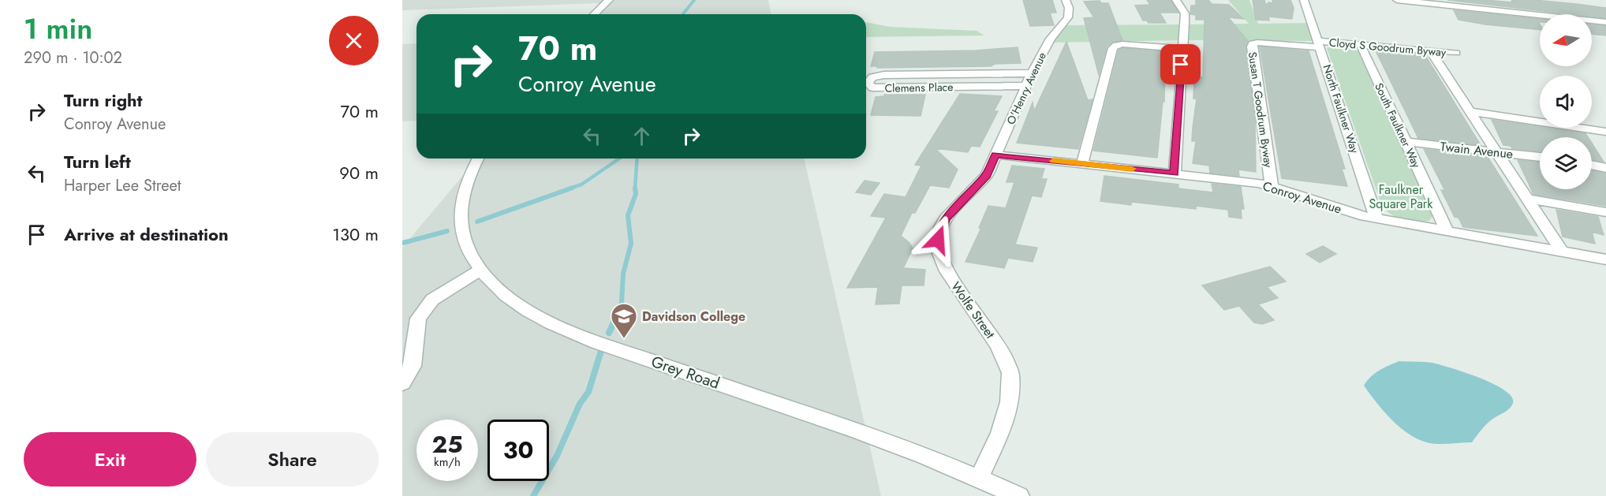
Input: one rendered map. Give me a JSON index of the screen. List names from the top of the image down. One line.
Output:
{"streets":{"street":["Cloyd S Goodrum Byway","Clemens Place","O'Henry Avenue","North Faulkner Way","Susan T Goodrum Byway","South Faulkner Way","Twain Avenue","Conroy Avenue","Wolfe Street","Grey Road"]},"crossings":[["Cloyd S Goodrum Byway","North Faulkner Way"],["Cloyd S Goodrum Byway","Susan T Goodrum Byway"],["Cloyd S Goodrum Byway","South Faulkner Way"],["Clemens Place","O'Henry Avenue"],["O'Henry Avenue","Conroy Avenue"],["O'Henry Avenue","Wolfe Street"],["North Faulkner Way","Susan T Goodrum Byway"],["North Faulkner Way","Conroy Avenue"],["Susan T Goodrum Byway","Conroy Avenue"],["South Faulkner Way","Twain Avenue"],["South Faulkner Way","Conroy Avenue"],["Conroy Avenue","Wolfe Street"],["Wolfe Street","Grey Road"]],"parks":["Faulkner Square Park"],"places":{"school or university":["Davidson College"]},"north":"left","page":{"heading":["1 min","290 m · 10:02"],"turn":["70 m","Conroy Avenue"],"list":[{"name":"Turn right","note":"Conroy Avenue","value":"70 m"},{"name":"Turn left","note":"Harper Lee Street","value":"90 m"},{"name":"Arrive at destination","value":"130 m"}],"speed":"25 km/h","limit":"30","buttons":["Exit","Share"]}}
